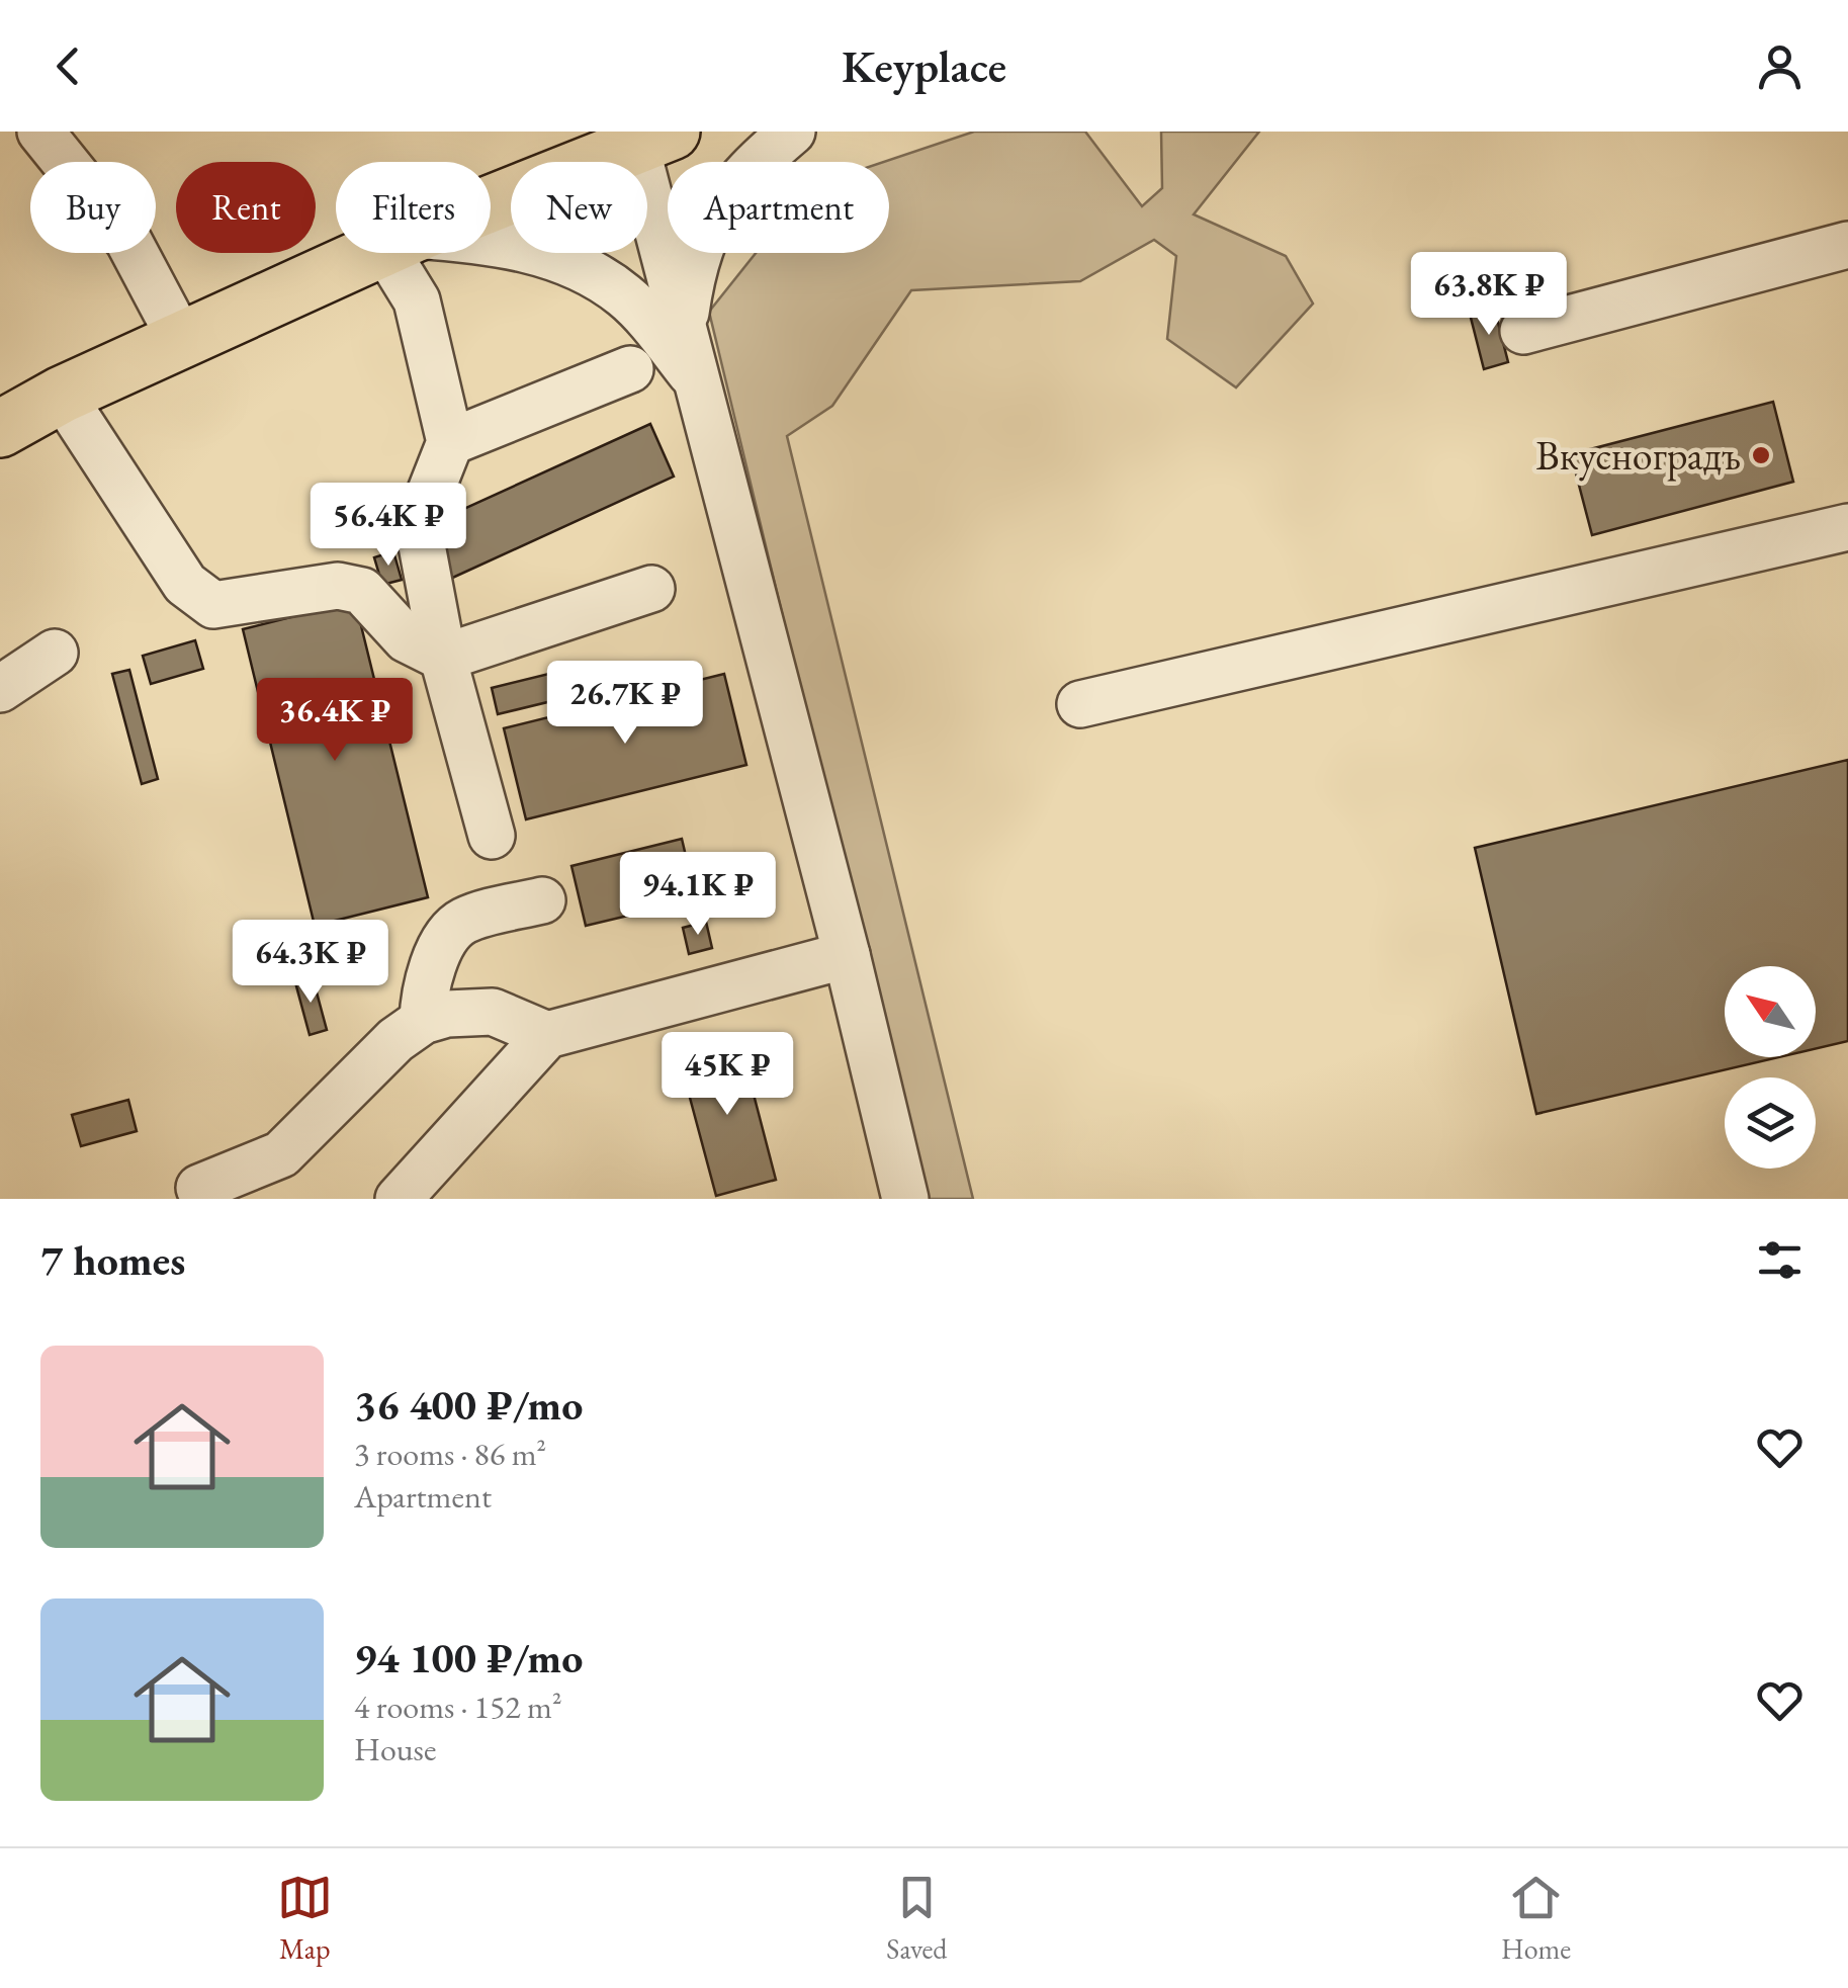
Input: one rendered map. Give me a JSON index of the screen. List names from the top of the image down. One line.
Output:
{"places":["Вкусноградъ"],"north":"top left","page":{"header":"Keyplace","chip":["Buy","Rent","Filters","New","Apartment"],"price":["63.8K ₽","56.4K ₽","26.7K ₽","36.4K ₽","94.1K ₽","64.3K ₽","45K ₽"],"heading":"7 homes","list":[{"name":"36 400 ₽/mo","note":"3 rooms · 86 m² · Apartment"},{"name":"94 100 ₽/mo","note":"4 rooms · 152 m² · House"}],"tabs":["Map","Saved","Home"]}}
